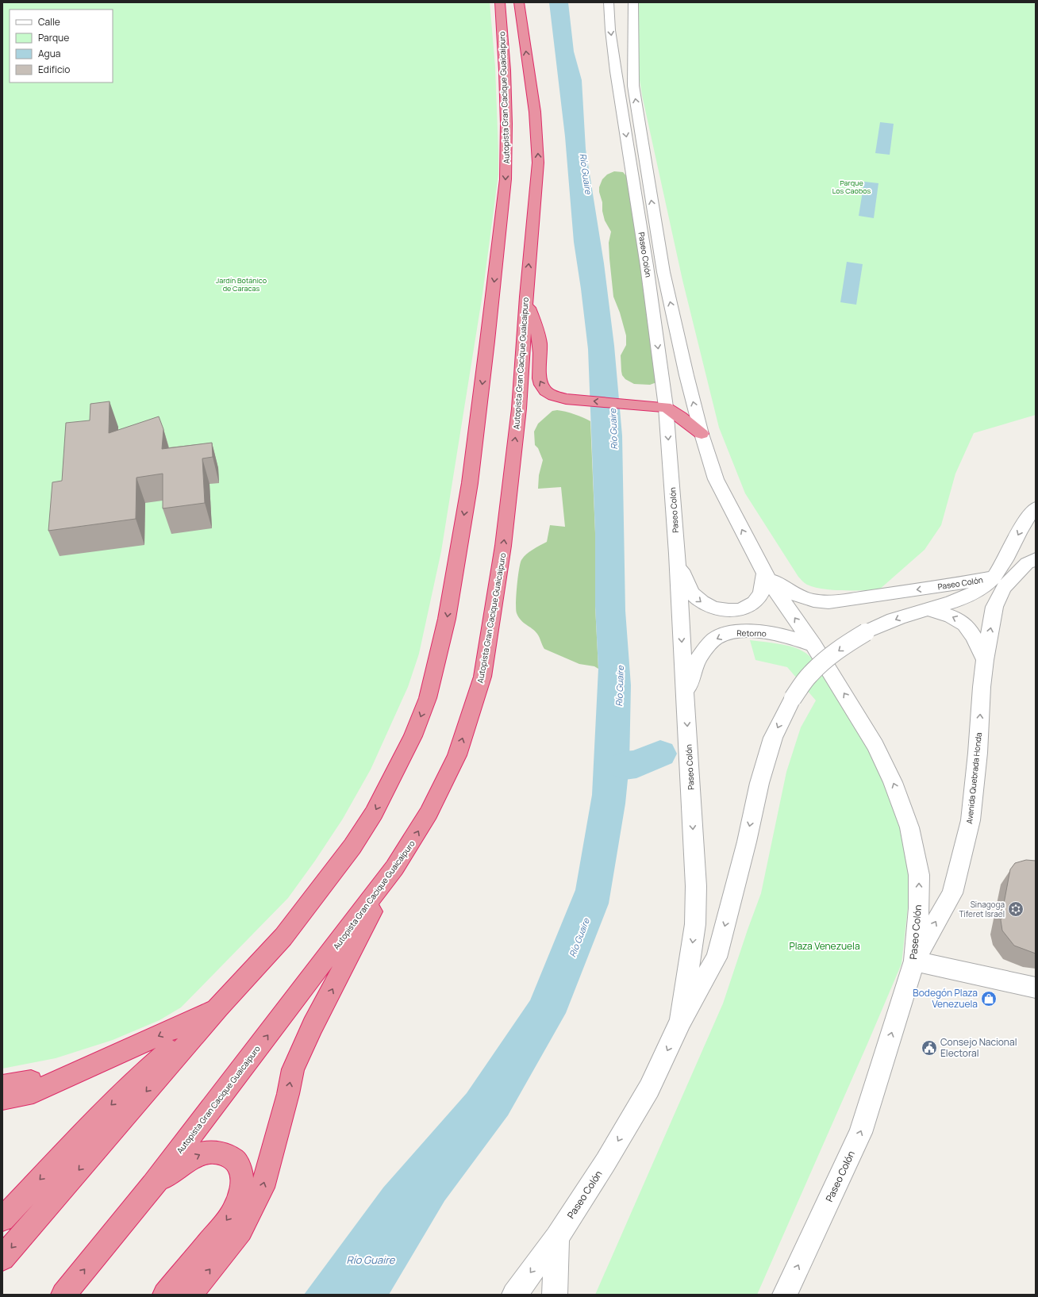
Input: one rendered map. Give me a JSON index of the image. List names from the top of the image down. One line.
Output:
{"streets":{"highway":["Autopista Gran Cacique Guaicaipuro"],"street":["Paseo Colón","Retorno","Avenida Quebrada Honda"]},"crossings":[["Paseo Colón","Retorno"],["Paseo Colón","Avenida Quebrada Honda"]],"one_way":["Retorno","Avenida Quebrada Honda"],"water":["Río Guaire"],"parks":["Parque Los Caobos","Jardín Botánico de Caracas","Plaza Venezuela"],"places":{"synagogue":["Sinagoga Tiferet Israel"],"shop":["Bodegón Plaza Venezuela"],"public building":["Consejo Nacional Electoral"]},"legend":["Calle","Parque","Agua","Edificio"]}
